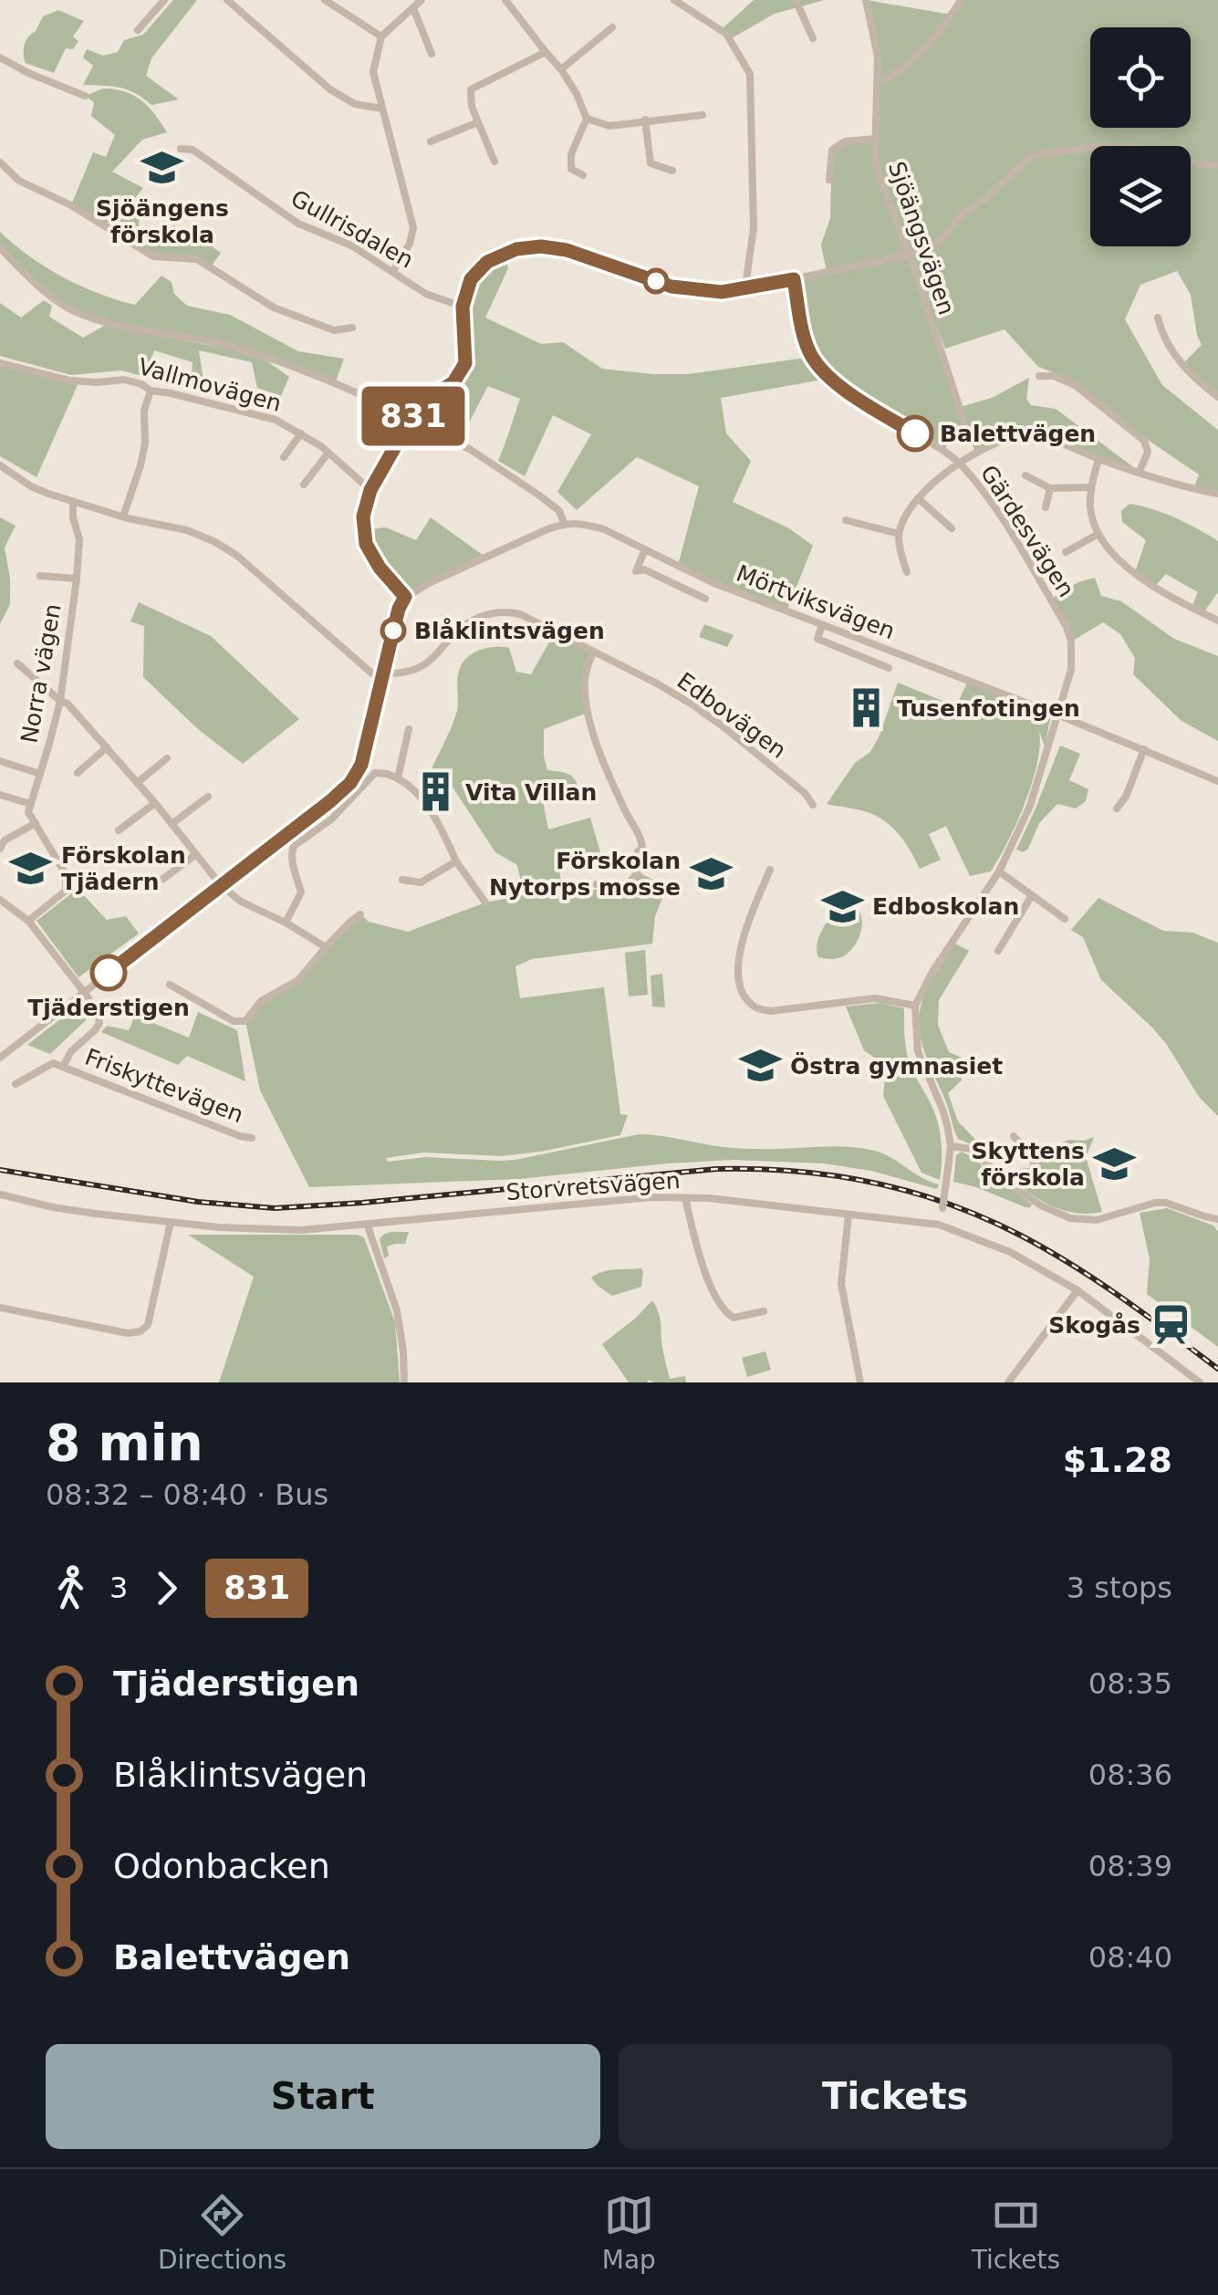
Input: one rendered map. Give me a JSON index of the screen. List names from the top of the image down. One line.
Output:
{"streets":{"street":["Gullrisdalen","Sjöängsvägen","Vallmovägen","Gärdesvägen","Mörtviksvägen","Norra vägen","Edbovägen","Friskyttevägen","Storvretsvägen"]},"crossings":[["Gärdesvägen","Mörtviksvägen"]],"places":{"school or university":["Sjöängens förskola","Förskolan Tjädern","Förskolan Nytorps mosse","Edboskolan","Östra gymnasiet","Skyttens förskola"],"other":["Balettvägen","Blåklintsvägen","Tjäderstigen"],"building":["Tusenfotingen","Vita Villan"],"station":["Skogås"]},"lines":["bus line 831"],"page":{"on_map":"831","heading":["8 min","08:32 – 08:40 · Bus","$1.28"],"legs":["3","831","3 stops"],"list":[{"name":"Tjäderstigen","value":"08:35"},{"name":"Blåklintsvägen","value":"08:36"},{"name":"Odonbacken","value":"08:39"},{"name":"Balettvägen","value":"08:40"}],"buttons":["Start","Tickets"],"tabs":["Directions","Map","Tickets"]}}
